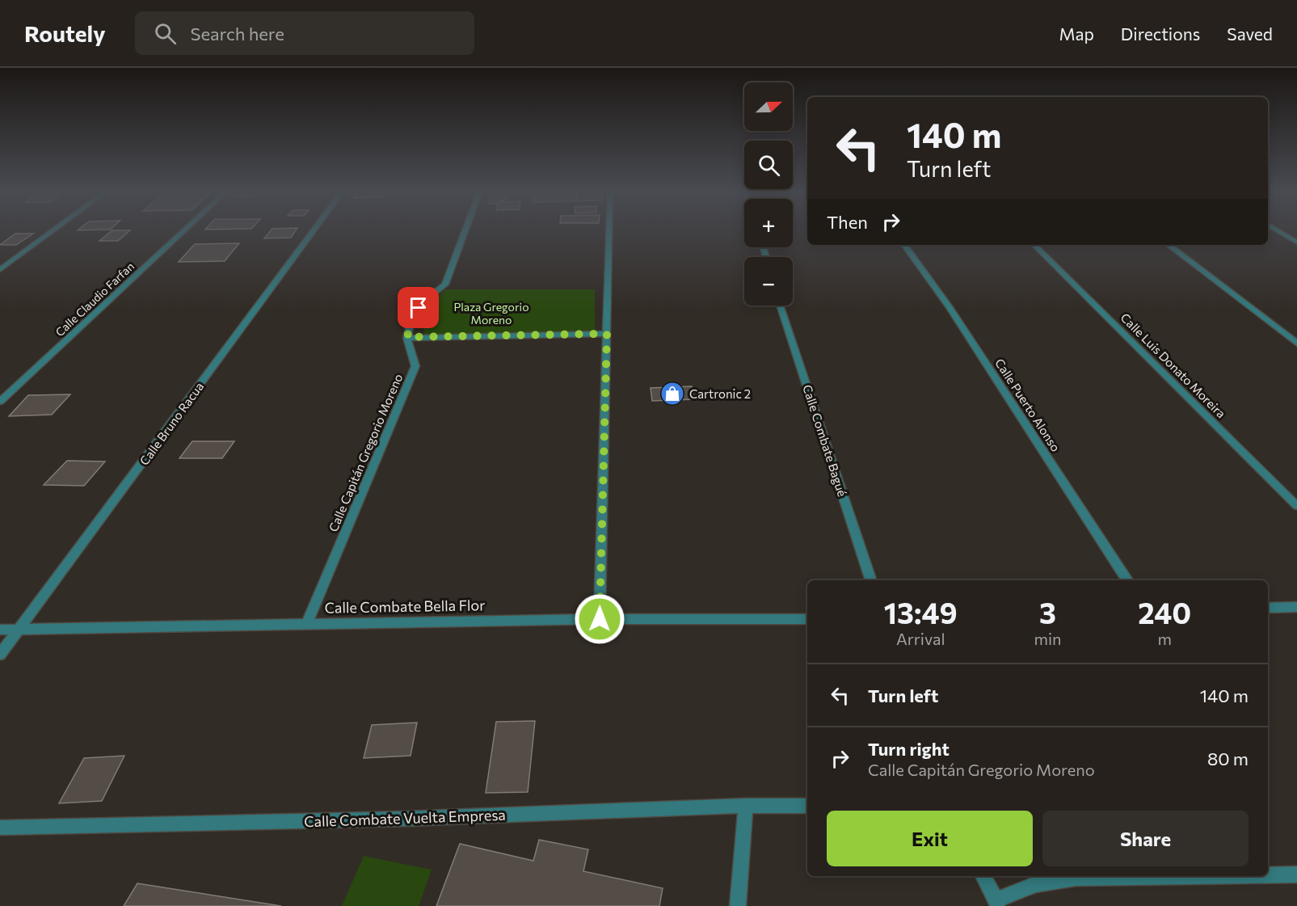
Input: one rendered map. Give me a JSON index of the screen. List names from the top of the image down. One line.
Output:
{"streets":{"street":["Calle Claudio Farfan","Calle Luis Donato Moreira","Calle Puerto Alonso","Calle Bruno Racua","Calle Combate Bagué","Calle Capitán Gregorio Moreno","Calle Combate Bella Flor","Calle Combate Vuelta Empresa"]},"crossings":[["Calle Bruno Racua","Calle Combate Bella Flor"],["Calle Capitán Gregorio Moreno","Calle Combate Bella Flor"]],"parks":["Plaza Gregorio Moreno"],"places":{"shop":["Cartronic 2"]},"north":"right","page":{"header":"Routely","search":"Search here","nav":["Map","Directions","Saved"],"map_buttons":["+","−"],"turn":["140 m","Turn left"],"then":"Then","eta":["13:49","Arrival","3","min","240","m"],"list":[{"name":"Turn left","value":"140 m"},{"name":"Turn right","note":"Calle Capitán Gregorio Moreno","value":"80 m"}],"buttons":["Exit","Share"]}}
